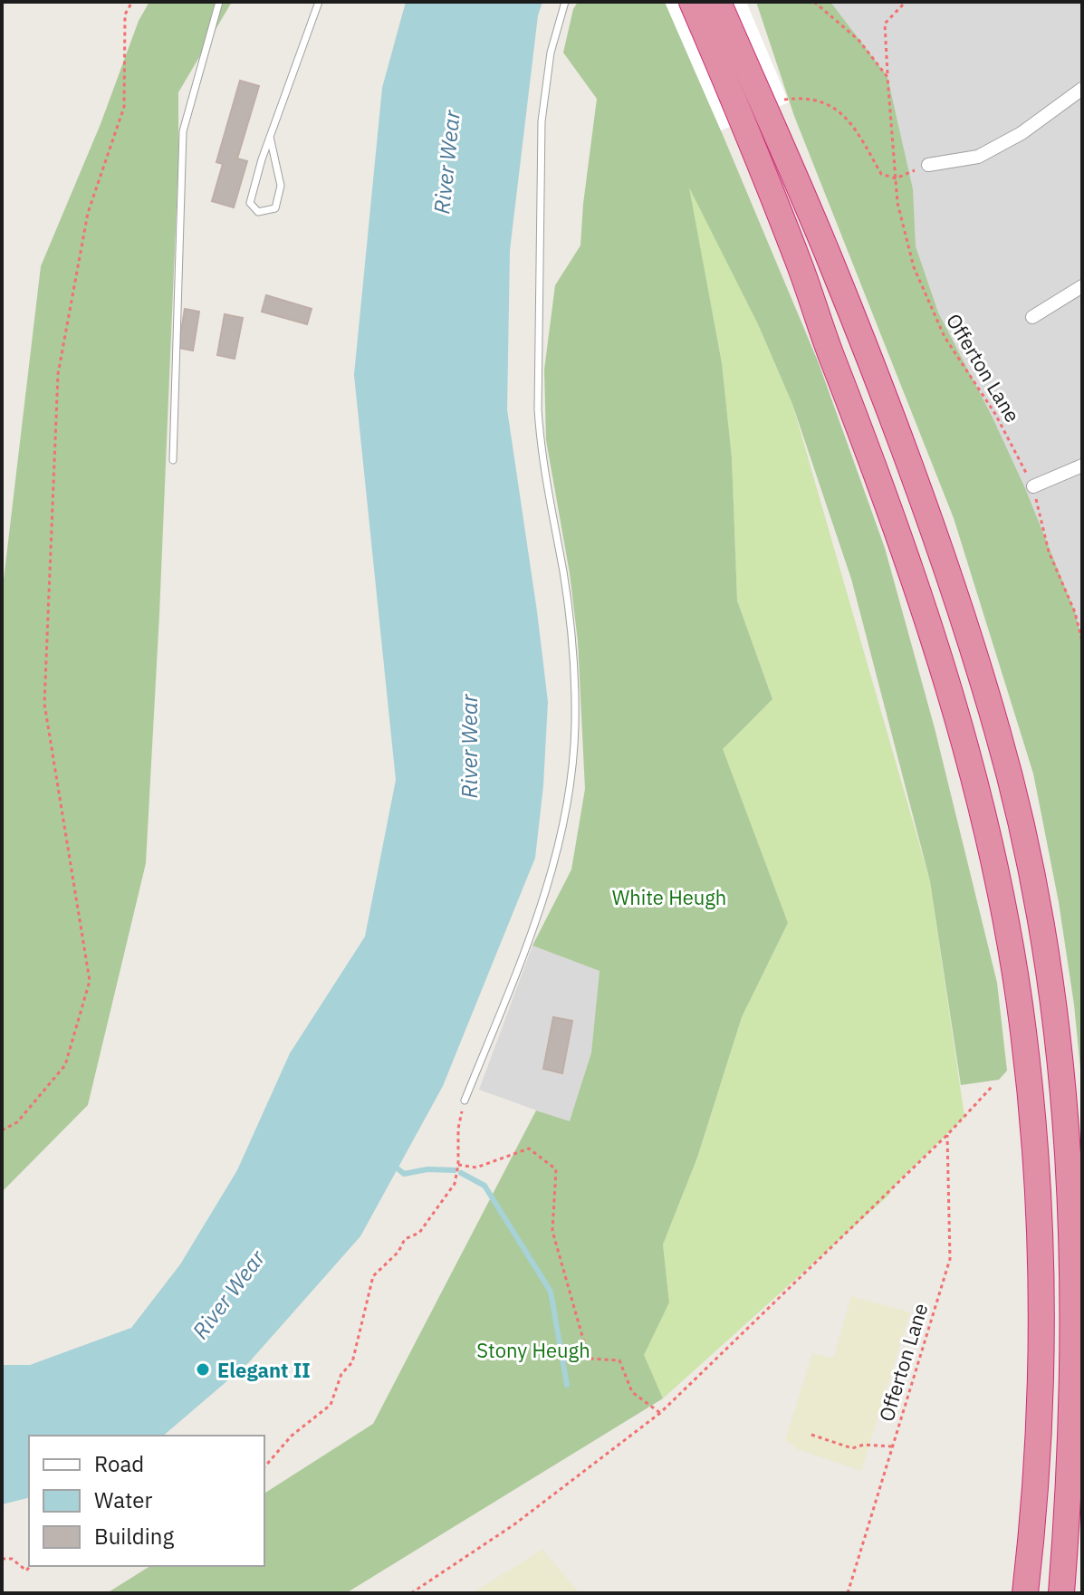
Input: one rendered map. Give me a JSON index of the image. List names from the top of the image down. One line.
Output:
{"streets":{"path":["Offerton Lane"]},"water":["River Wear"],"parks":["White Heugh","Stony Heugh"],"places":["Elegant II"],"legend":["Road","Water","Building"]}
